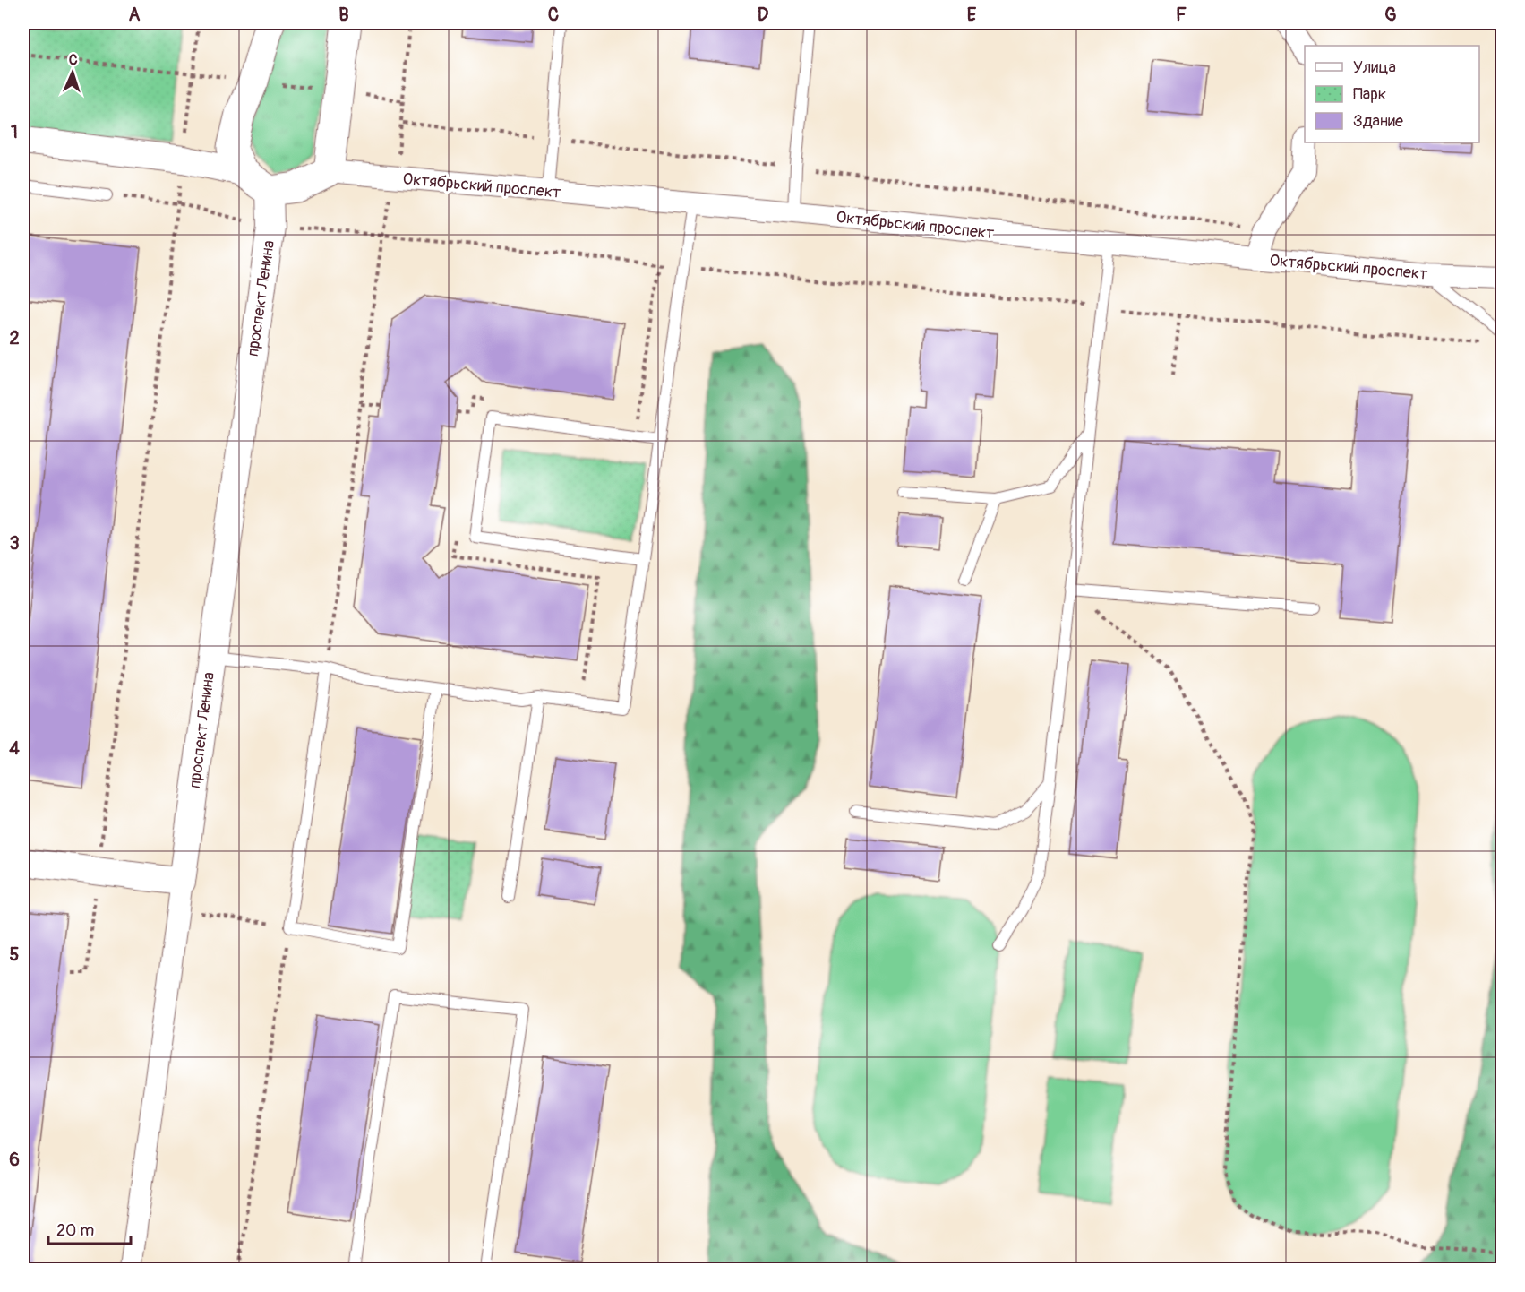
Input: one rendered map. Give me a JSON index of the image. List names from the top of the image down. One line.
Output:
{"streets":{"street":["Октябрьский проспект","проспект Ленина"]},"crossings":[["Октябрьский проспект","проспект Ленина"]],"legend":["Улица","Парк","Здание"],"scale_bar":"20 m","north":"top","grid":{"columns":["A","B","C","D","E","F","G"],"rows":["1","2","3","4","5","6"]}}
